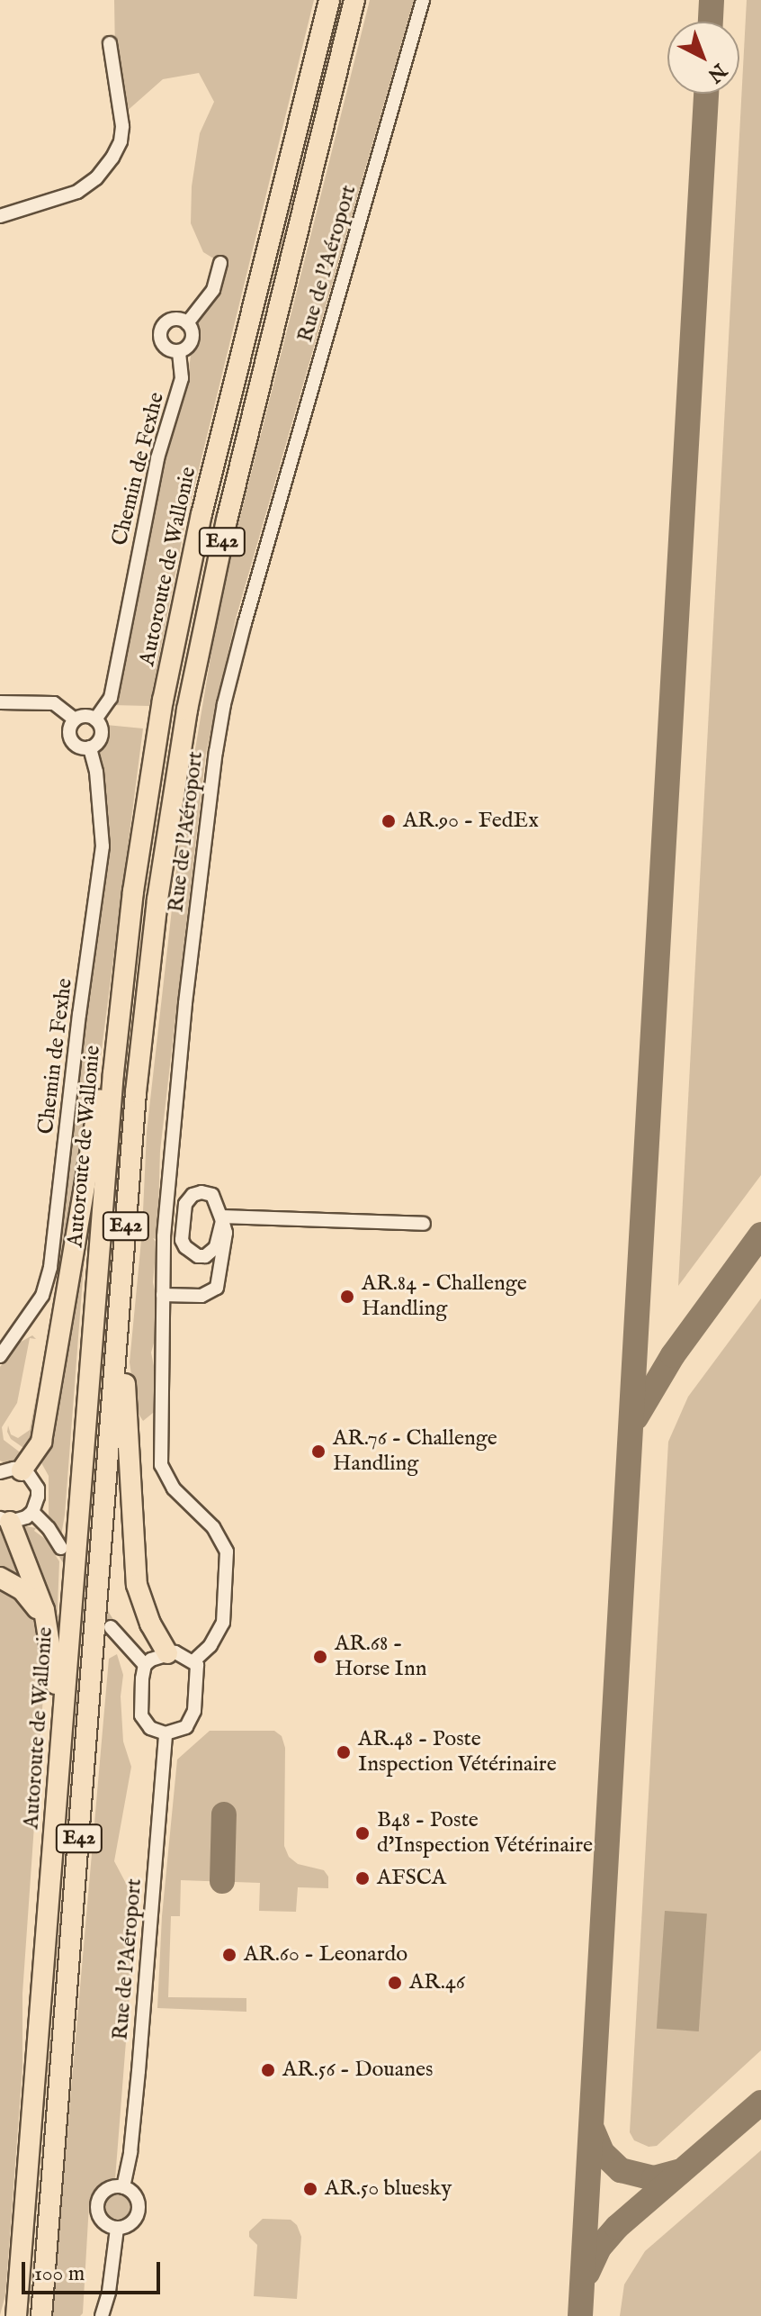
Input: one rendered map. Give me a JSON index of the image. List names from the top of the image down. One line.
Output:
{"streets":{"highway":["E42","Autoroute de Wallonie"],"street":["Rue de l'Aéroport","Chemin de Fexhe"]},"places":["AR.90 - FedEx","AR.84 - Challenge Handling","AR.76 - Challenge Handling","AR.68 - Horse Inn","AR.48 - Poste Inspection Vétérinaire","B48 - Poste d'Inspection Vétérinaire","AFSCA","AR.60 - Leonardo","AR.46","AR.56 - Douanes","AR.50 bluesky"],"scale_bar":"100 m","north":"bottom right"}
